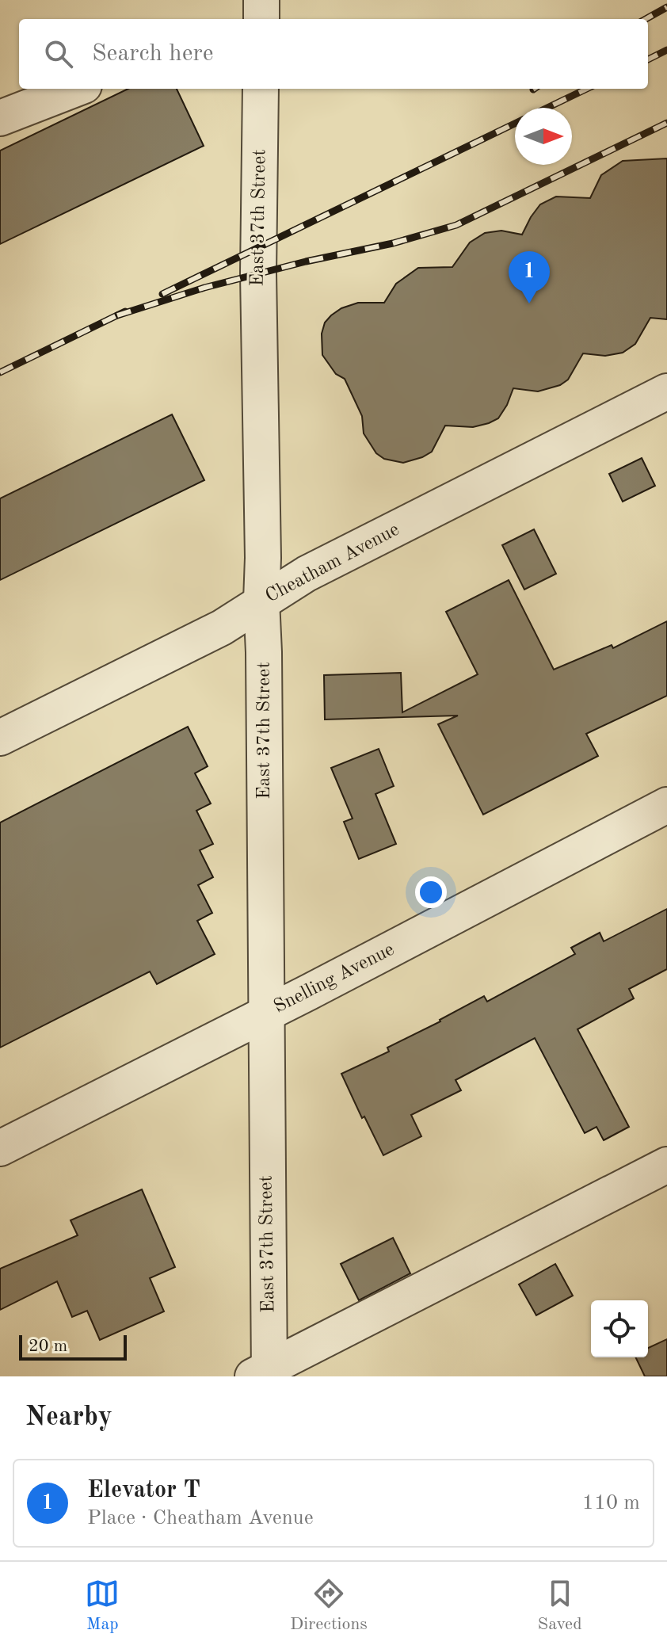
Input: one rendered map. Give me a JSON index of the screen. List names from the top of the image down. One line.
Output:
{"streets":{"street":["East 37th Street","Cheatham Avenue","Snelling Avenue"]},"crossings":[["East 37th Street","Cheatham Avenue"],["East 37th Street","Snelling Avenue"]],"scale_bar":"20 m","north":"right","page":{"search":"Search here","pins":"1","scale":"20 m","heading":"Nearby","list":[{"mark":"1","name":"Elevator T","note":"Place · Cheatham Avenue","value":"110 m"}],"nav":["Map","Directions","Saved"]}}
